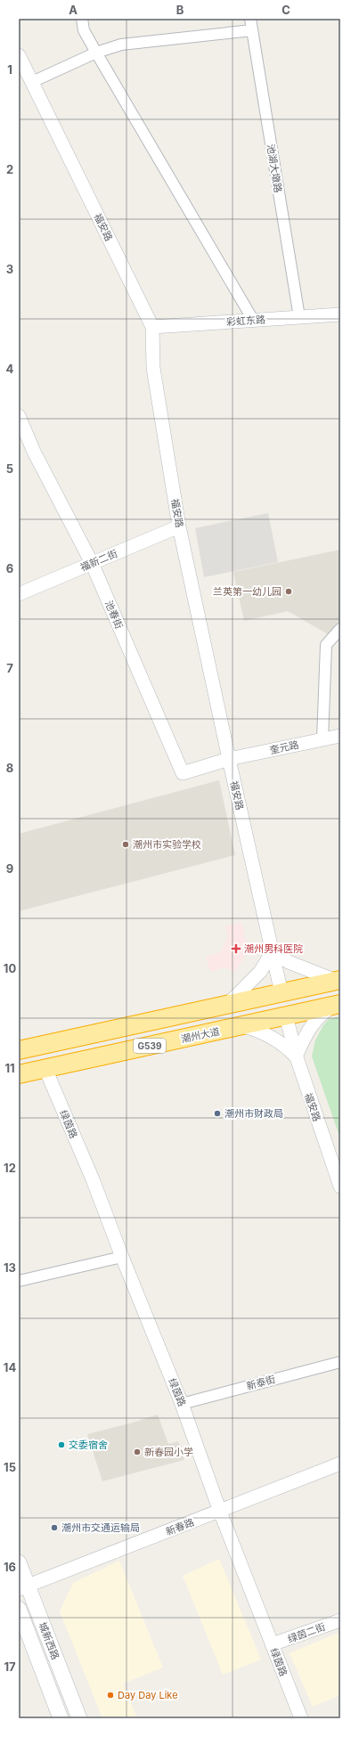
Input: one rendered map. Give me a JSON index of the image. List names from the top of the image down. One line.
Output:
{"streets":{"highway":["潮州大道","G539"],"main road":["城新西路"],"street":["池湖大墩路","福安路","彩虹东路","福新二街","池春街","奎元路","绿茵路","新泰街","新春路","绿茵二街"]},"crossings":[["池湖大墩路","彩虹东路"],["福安路","彩虹东路"],["福安路","福新二街"],["福安路","池春街"],["福安路","奎元路"],["福安路","潮州大道"],["福安路","G539"],["福新二街","池春街"],["池春街","奎元路"],["潮州大道","绿茵路"],["绿茵路","新泰街"],["绿茵路","新春路"],["绿茵路","绿茵二街"],["新春路","城新西路"]],"places":{"other":["兰英第一幼儿园","潮州市实验学校","潮州市财政局","交委宿舍","新春园小学","潮州市交通运输局","Day Day Like"],"health":["潮州男科医院"]},"grid":{"columns":["A","B","C"],"rows":["1","2","3","4","5","6","7","8","9","10","11","12","13","14","15","16","17"]}}
